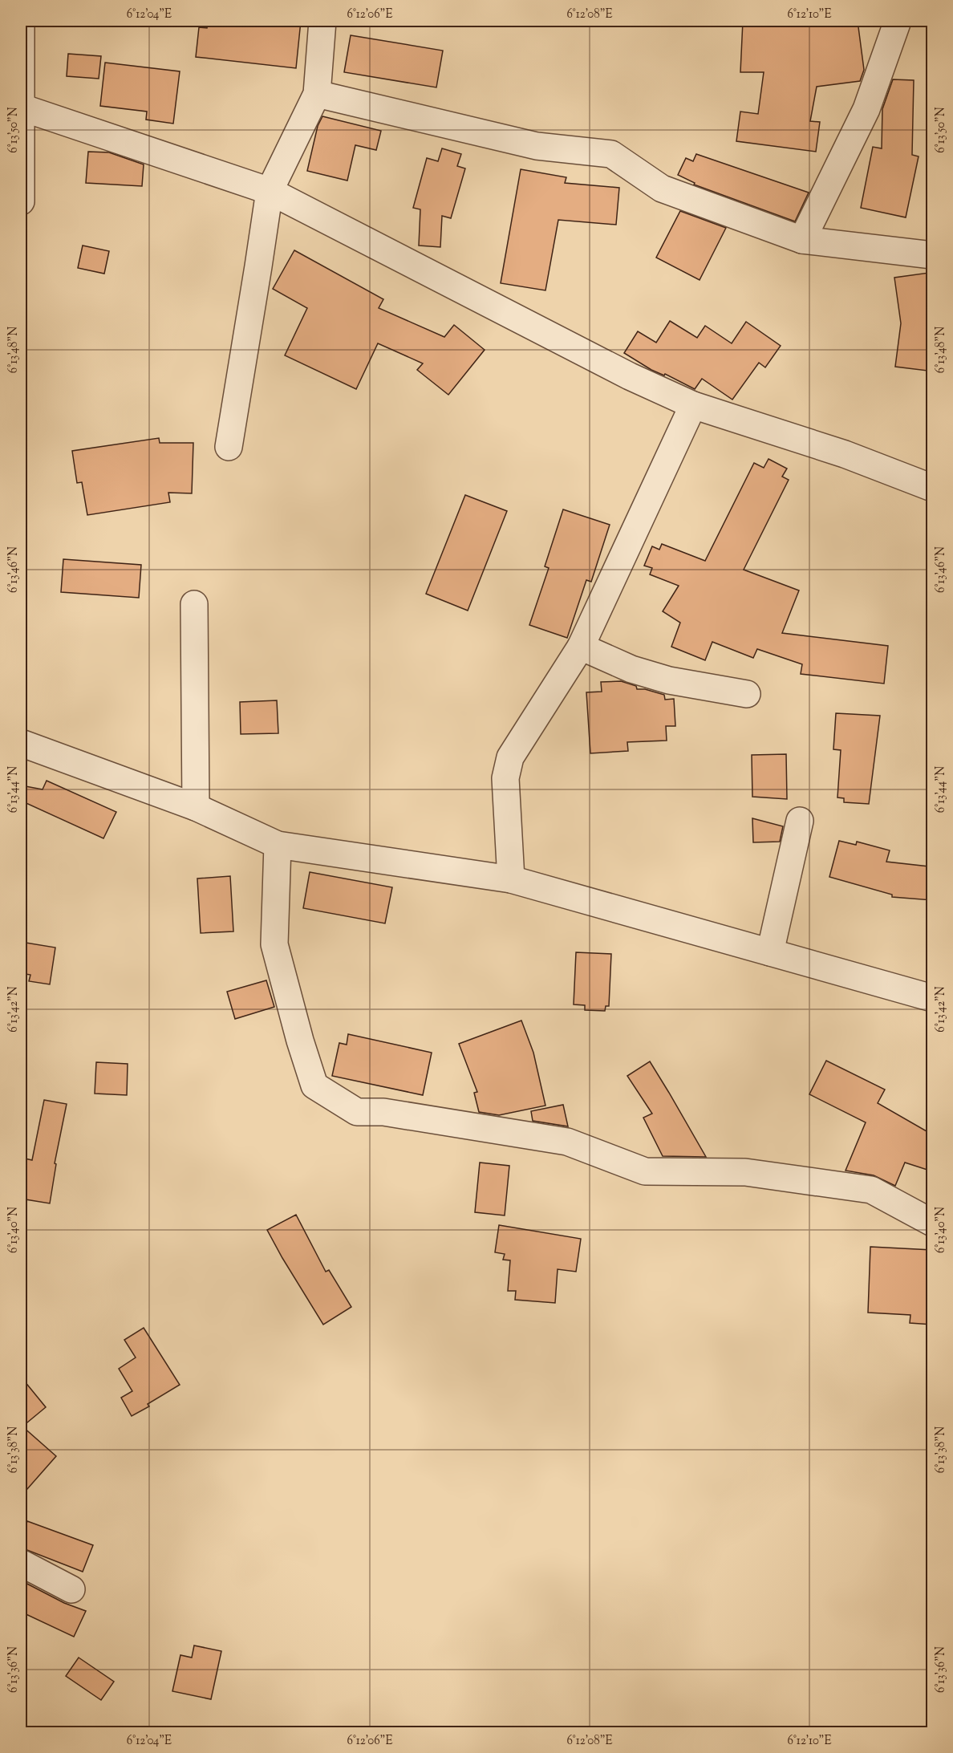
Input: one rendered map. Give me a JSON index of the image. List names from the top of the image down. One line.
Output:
{"coordinates":["6°12'04\"E","6°12'06\"E","6°12'08\"E","6°12'10\"E","6°13'50\"N","6°13'48\"N","6°13'46\"N","6°13'44\"N","6°13'42\"N","6°13'40\"N","6°13'38\"N","6°13'36\"N"]}
